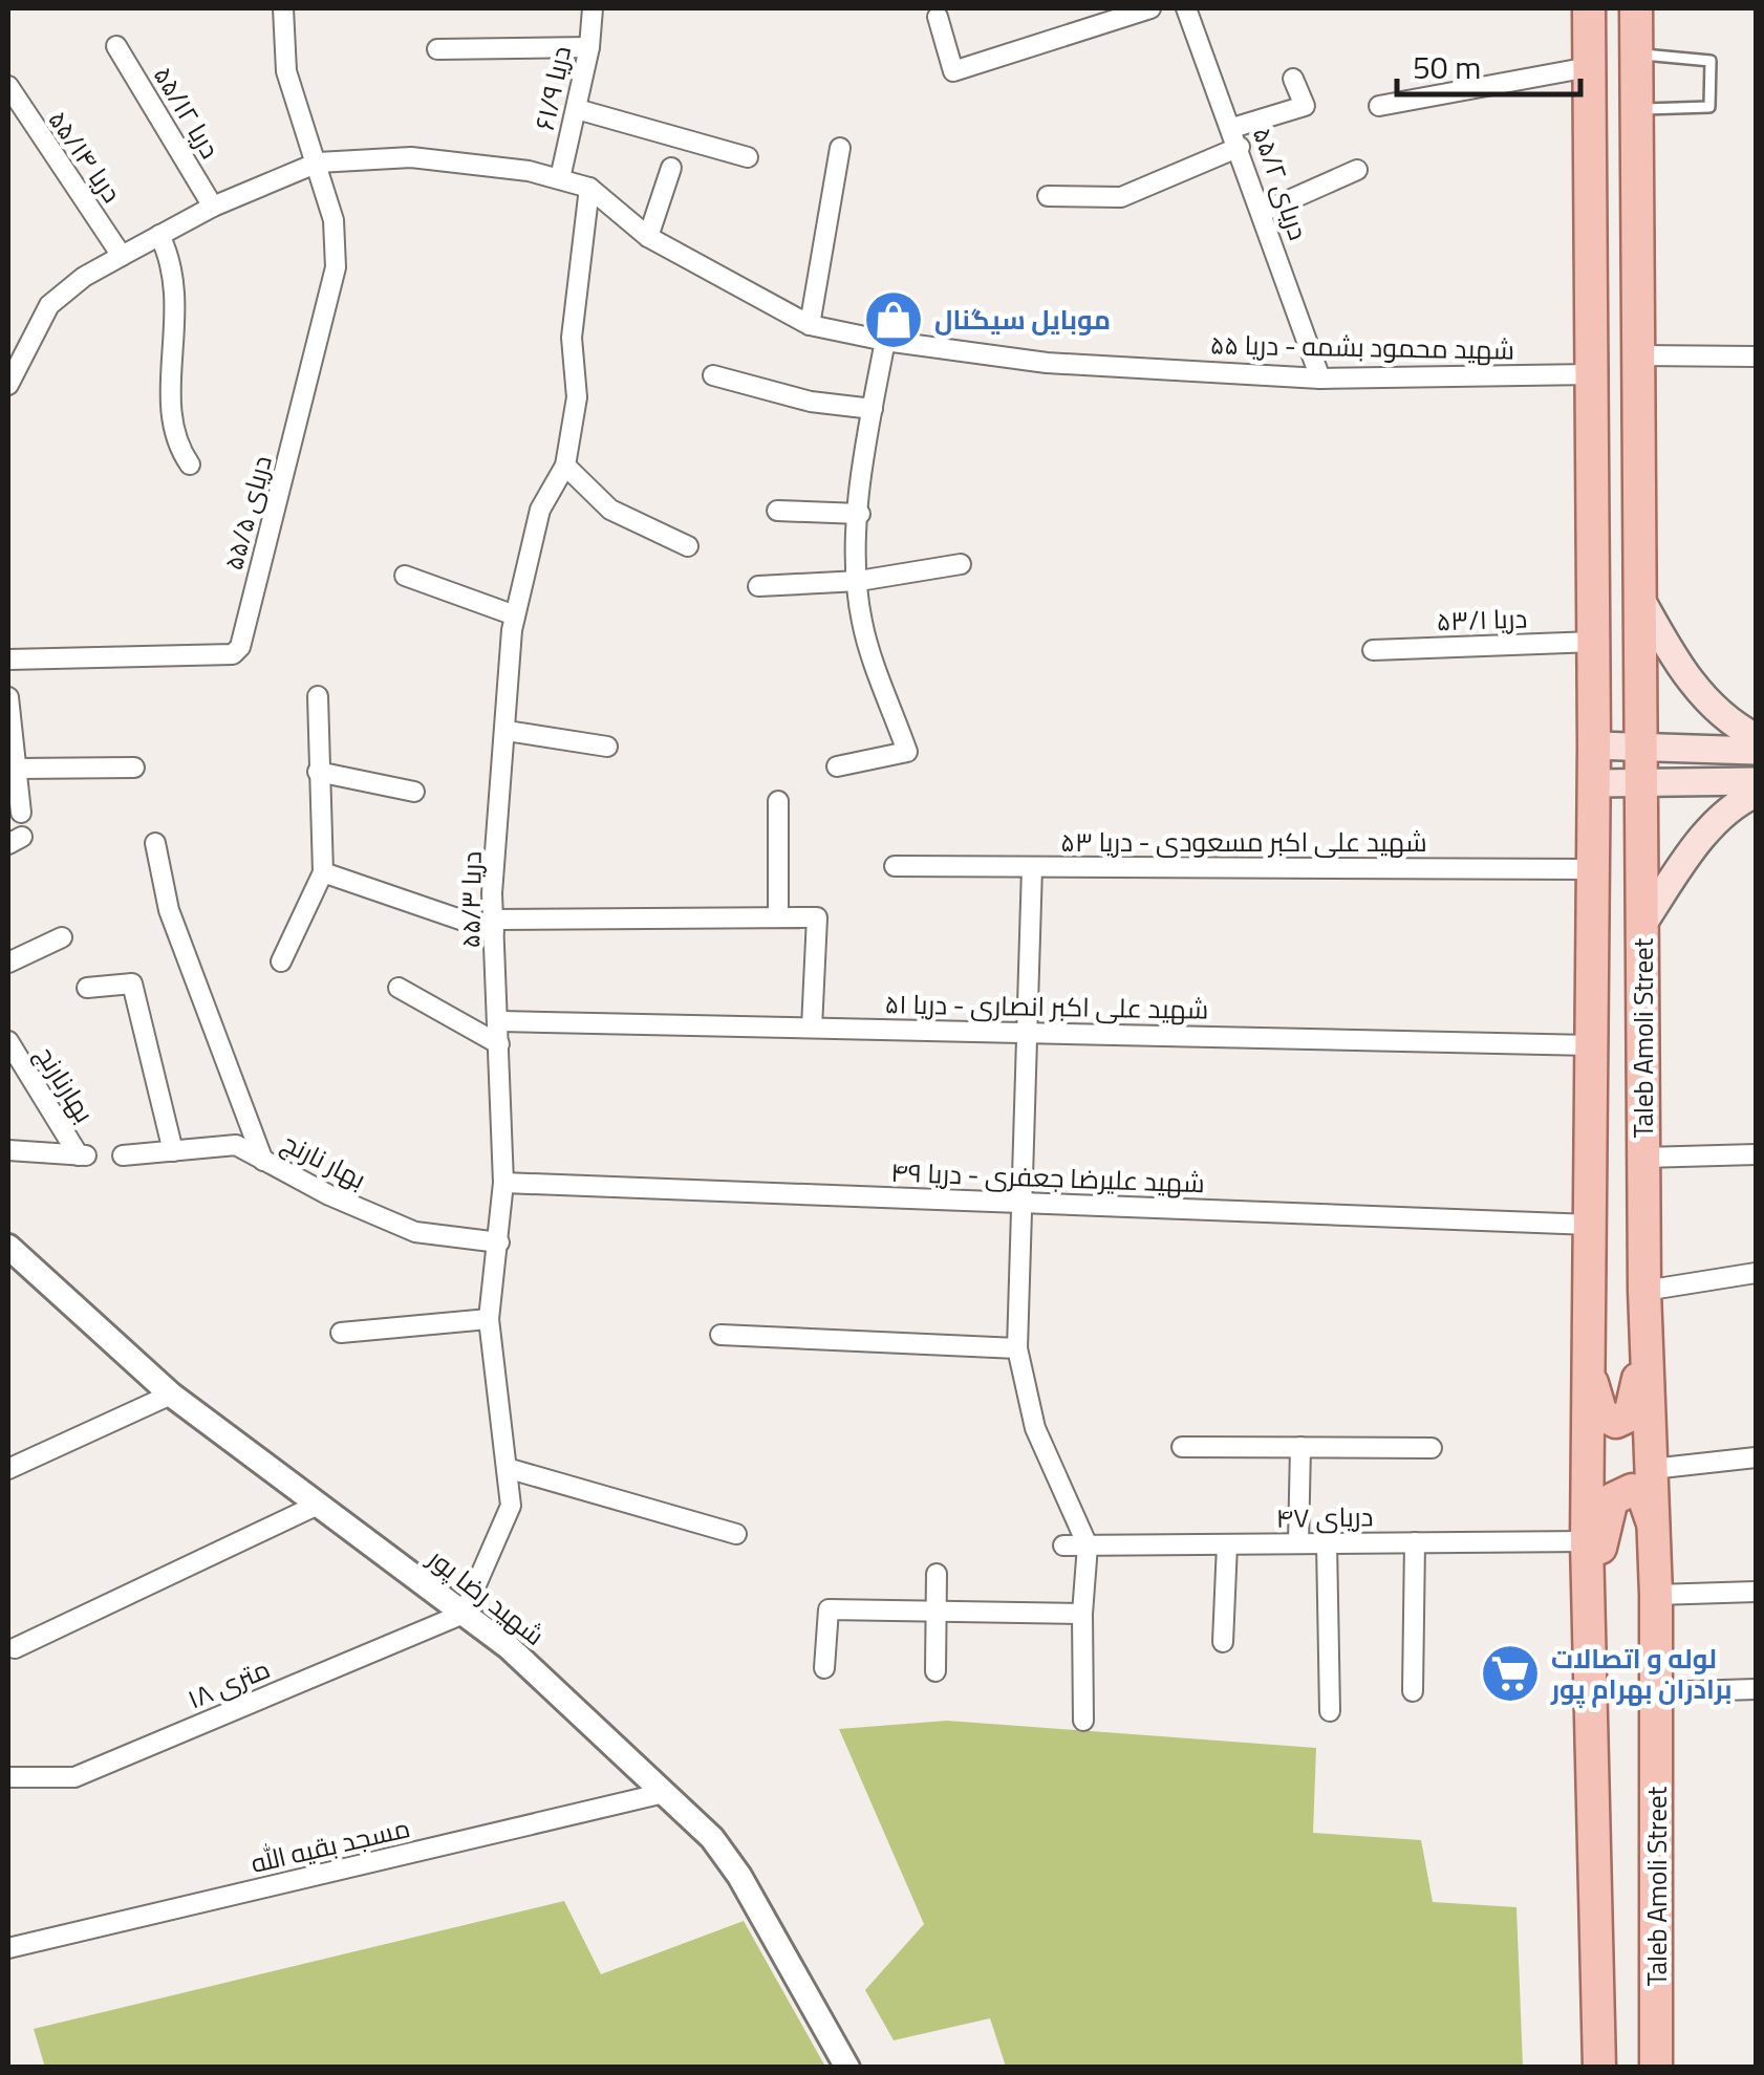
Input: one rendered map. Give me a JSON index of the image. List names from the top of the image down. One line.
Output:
{"streets":{"main road":["Taleb Amoli Street"],"street":["دریا ۶۱/۹","دریا ۵۵/۱۲","دریا ۵۵/۱۴","دریای ۵۵/۲","شهید محمود بشمه - دریا ۵۵","دریای ۵۵/۵","دریا ۵۳/۱","شهید علی اکبر مسعودی - دریا ۵۳","دریا ۵۵/۳","شهید علی اکبر انصاری - دریا ۵۱","بهارنارنج","بهار نارنج","شهید علیرضا جعفری - دریا ۴۹","دریای ۴۷","شهید رضا پور","۱۸ متری","مسجد بقیه الله"]},"crossings":[["دریا ۶۱/۹","شهید محمود بشمه - دریا ۵۵"],["دریا ۵۵/۱۲","شهید محمود بشمه - دریا ۵۵"],["دریا ۵۵/۱۴","شهید محمود بشمه - دریا ۵۵"],["دریای ۵۵/۲","شهید محمود بشمه - دریا ۵۵"],["شهید محمود بشمه - دریا ۵۵","دریای ۵۵/۵"],["شهید محمود بشمه - دریا ۵۵","دریا ۵۵/۳"],["شهید محمود بشمه - دریا ۵۵","Taleb Amoli Street"],["دریا ۵۳/۱","Taleb Amoli Street"],["شهید علی اکبر مسعودی - دریا ۵۳","Taleb Amoli Street"],["دریا ۵۵/۳","شهید علی اکبر انصاری - دریا ۵۱"],["دریا ۵۵/۳","بهار نارنج"],["دریا ۵۵/۳","شهید علیرضا جعفری - دریا ۴۹"],["دریا ۵۵/۳","شهید رضا پور"],["دریا ۵۵/۳","۱۸ متری"],["شهید علی اکبر انصاری - دریا ۵۱","Taleb Amoli Street"],["Taleb Amoli Street","شهید علیرضا جعفری - دریا ۴۹"],["Taleb Amoli Street","دریای ۴۷"],["شهید رضا پور","۱۸ متری"],["شهید رضا پور","مسجد بقیه الله"]],"places":{"shop":["موبایل سیگنال"],"supermarket":["لوله و اتصالات برادران بهرام پور"]},"scale_bar":"50 m"}
